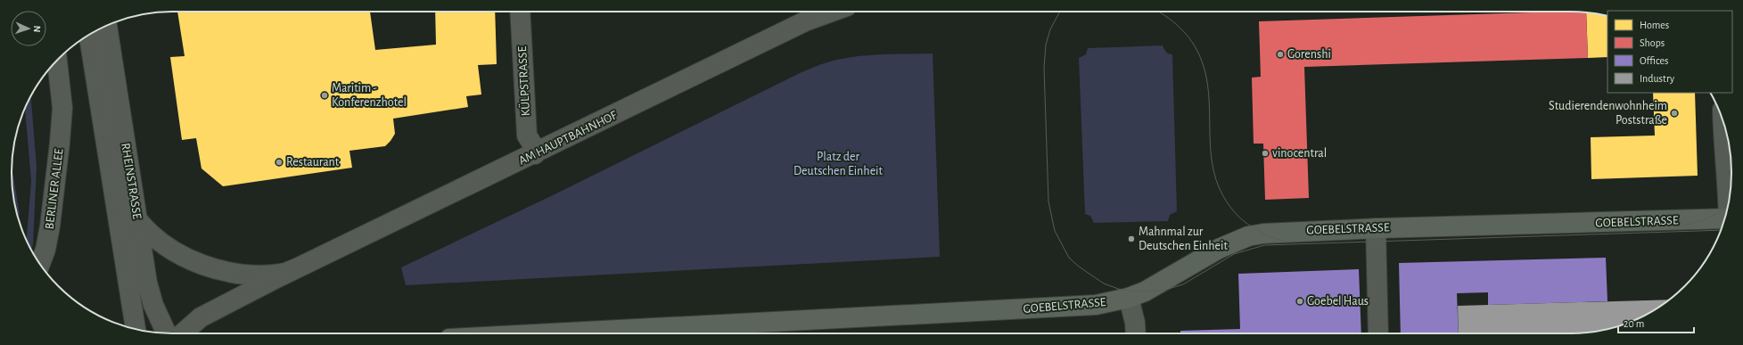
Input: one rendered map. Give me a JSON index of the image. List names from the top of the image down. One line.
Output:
{"streets":{"main road":["GOEBELSTRASSE"],"street":["KÜLPSTRASSE","AM HAUPTBAHNHOF","RHEINSTRASSE","BERLINER ALLEE"]},"crossings":[["KÜLPSTRASSE","AM HAUPTBAHNHOF"],["AM HAUPTBAHNHOF","RHEINSTRASSE"]],"parks":["Platz der Deutschen Einheit"],"places":["Gorenshi","Maritim - Konferenzhotel","Studierendenwohnheim Poststraße","vinocentral","Restaurant","Mahnmal zur Deutschen Einheit","Goebel Haus"],"legend":["Homes","Shops","Offices","Industry"],"scale_bar":"20 m","north":"right"}
